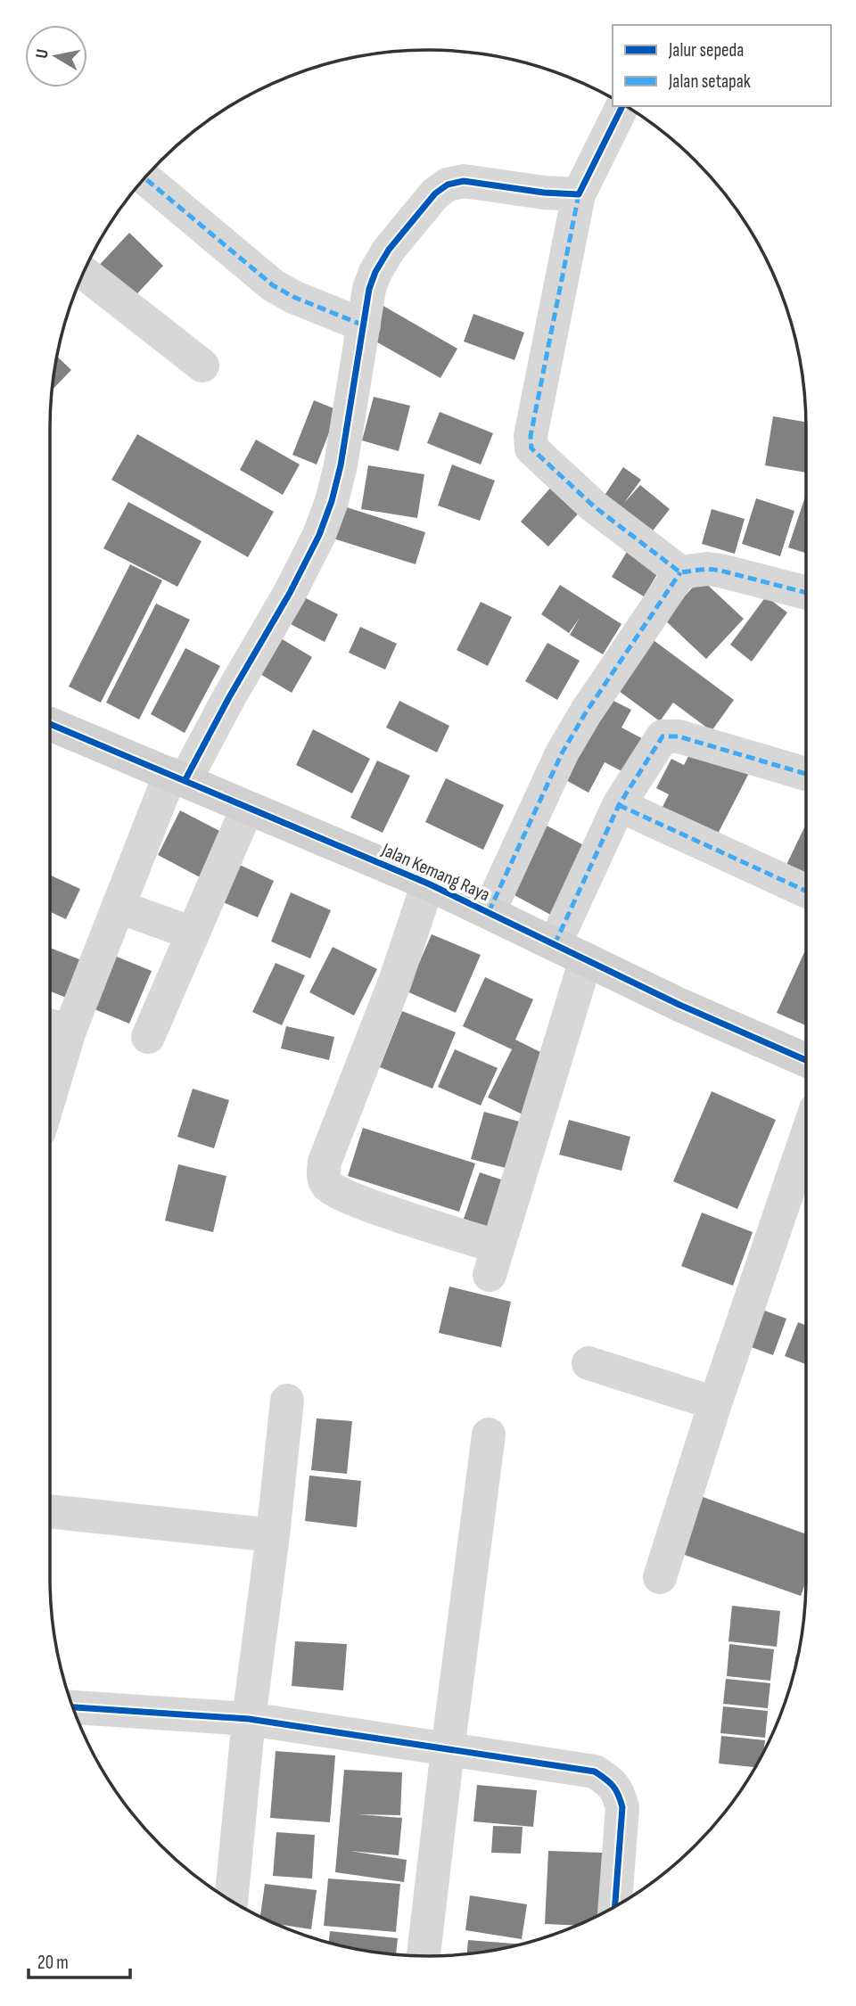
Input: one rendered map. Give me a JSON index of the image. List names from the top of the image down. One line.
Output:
{"streets":{"street":["Jalan Kemang Raya"]},"legend":["Jalur sepeda","Jalan setapak"],"scale_bar":"20 m","north":"left"}
